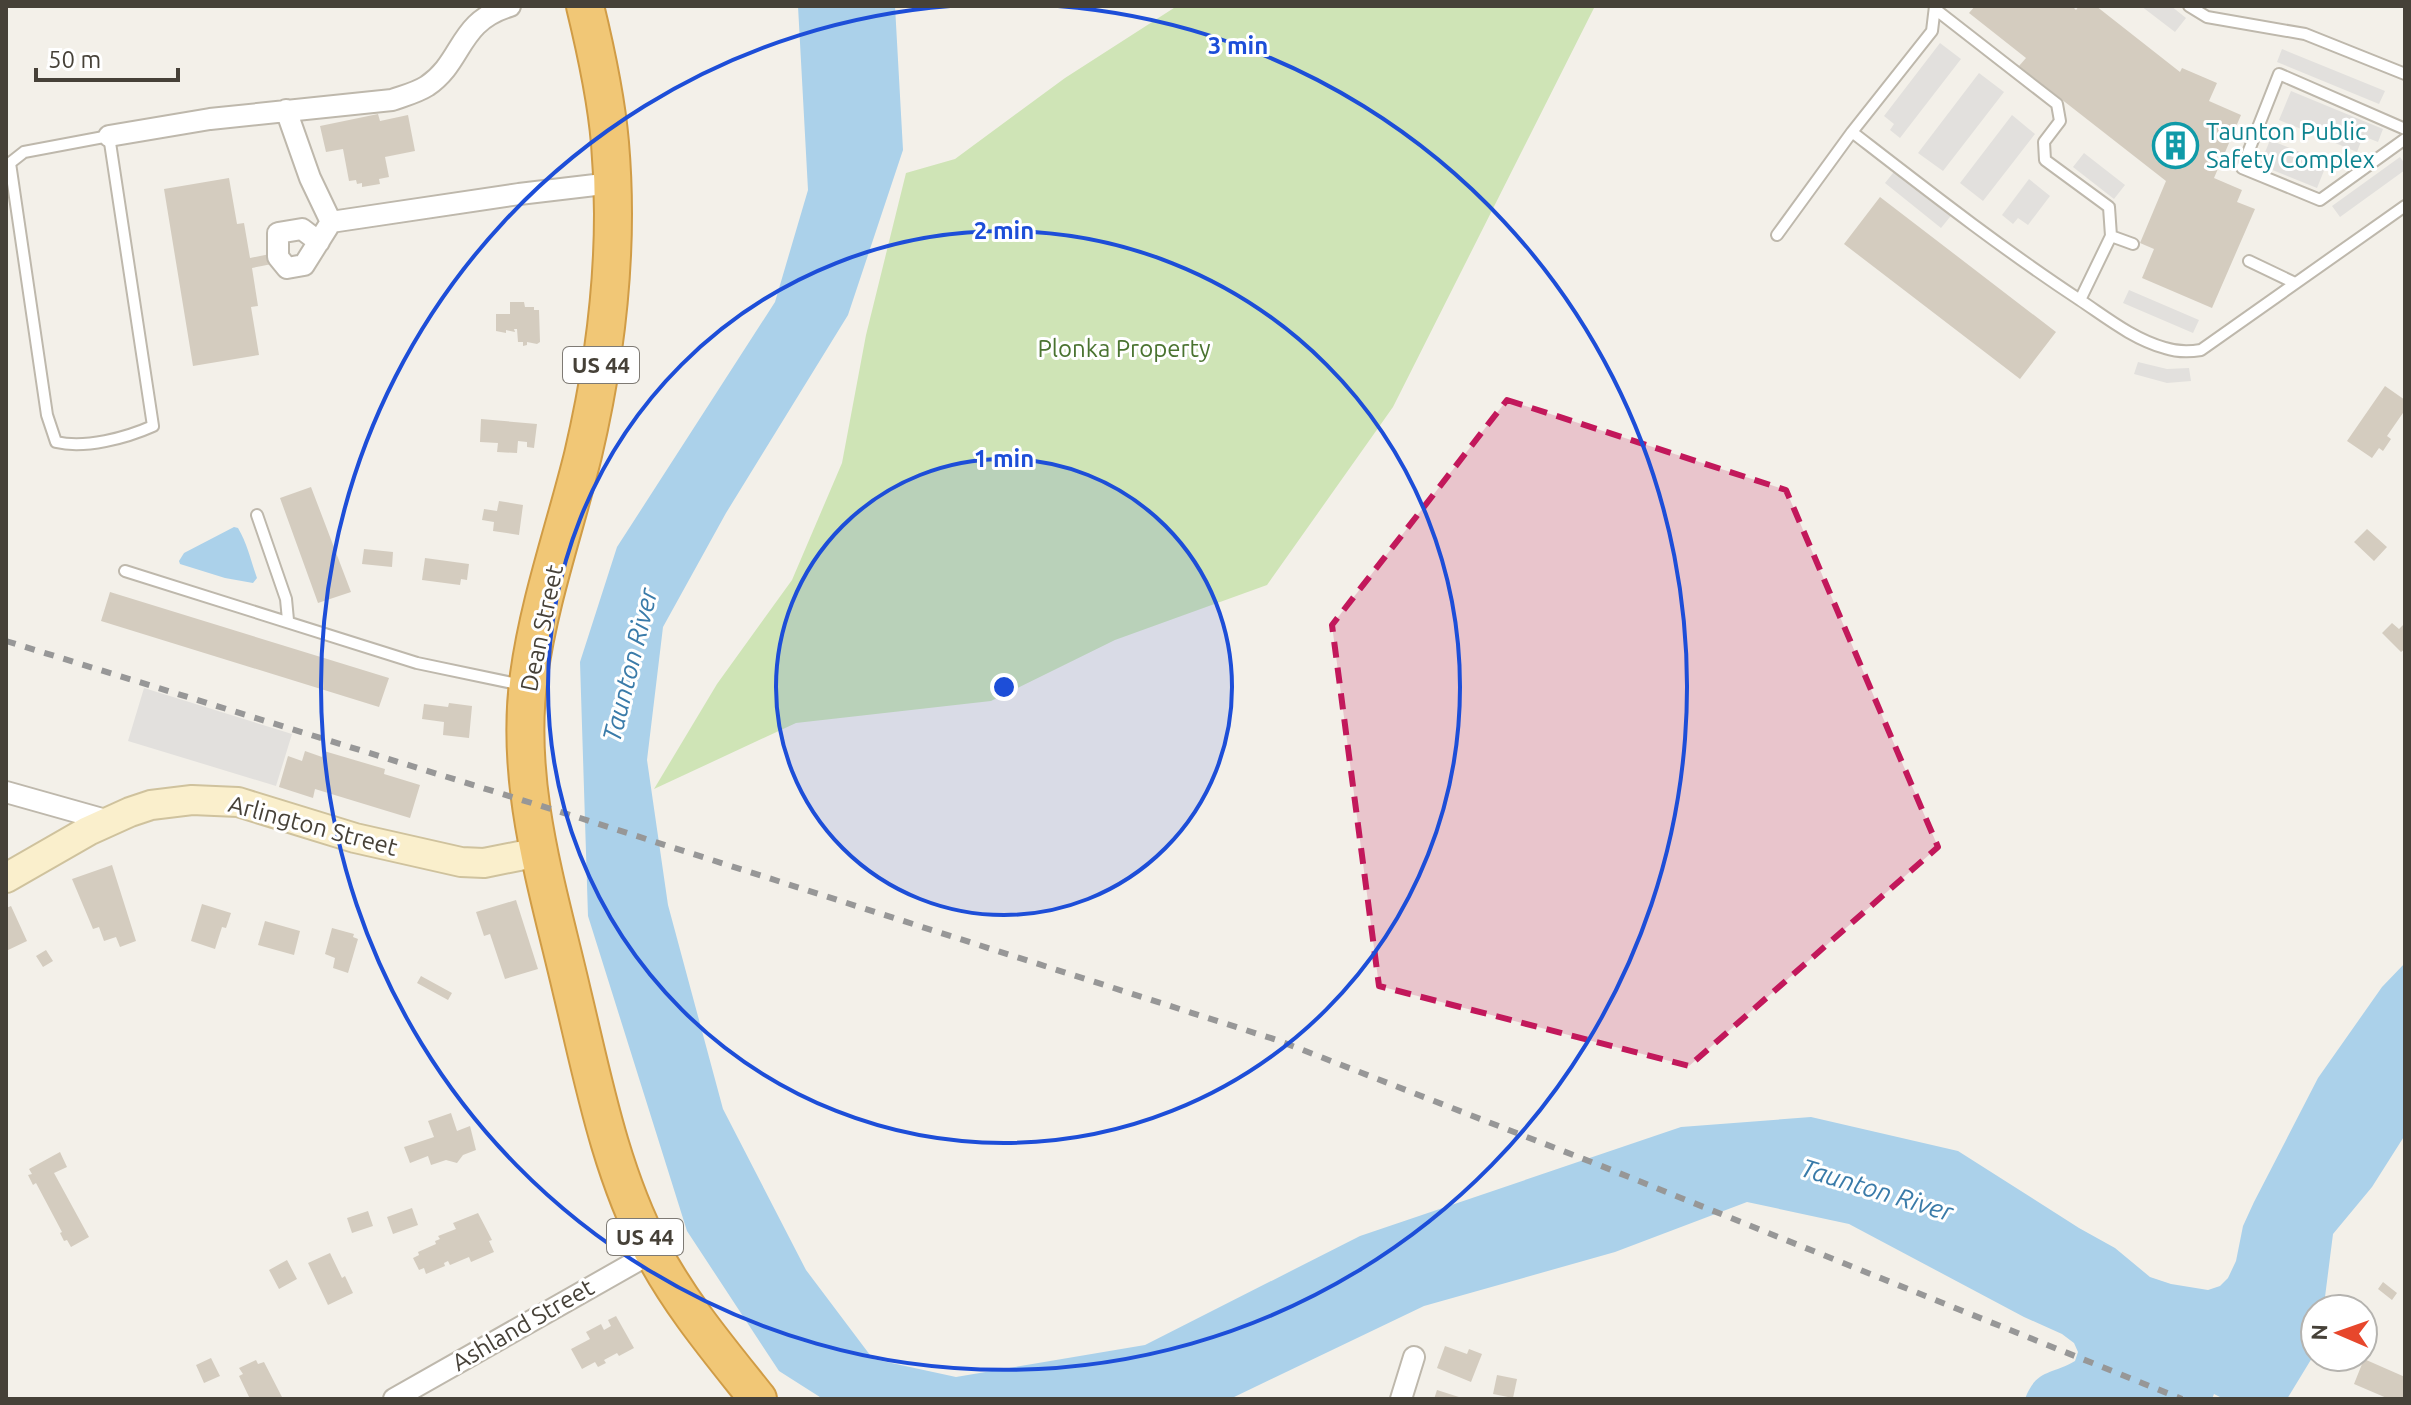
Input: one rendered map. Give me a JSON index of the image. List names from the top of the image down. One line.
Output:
{"streets":{"highway":["US 44","Dean Street"],"street":["Arlington Street","Ashland Street"]},"crossings":[["Dean Street","Arlington Street"],["Dean Street","Ashland Street"]],"water":["Taunton River"],"parks":["Plonka Property"],"places":{"building":["Taunton Public Safety Complex"]},"scale_bar":"50 m","north":"left","rings":["3 min","2 min","1 min"]}
